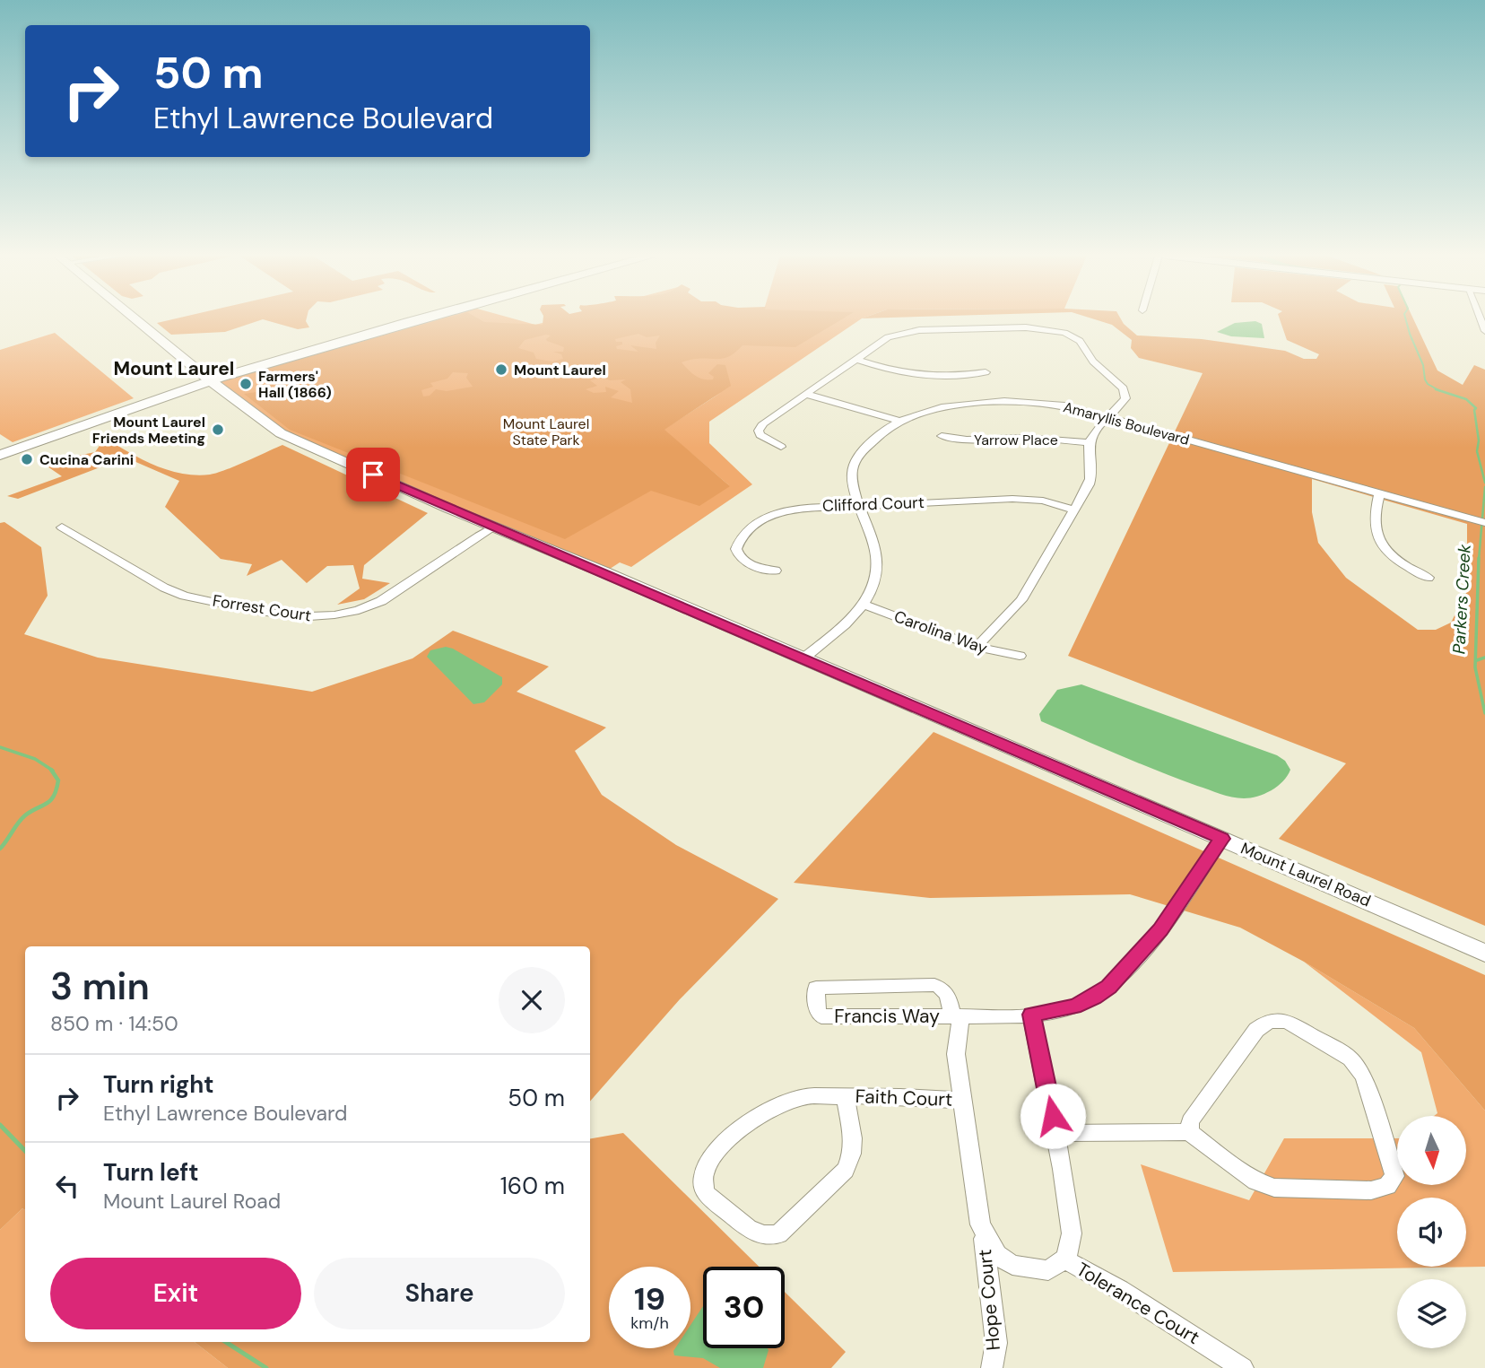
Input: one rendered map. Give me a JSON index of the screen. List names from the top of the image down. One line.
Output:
{"streets":{"main road":["Mount Laurel Road"],"street":["Amaryllis Boulevard","Yarrow Place","Clifford Court","Forrest Court","Carolina Way","Francis Way","Faith Court","Hope Court","Tolerance Court"]},"crossings":[["Amaryllis Boulevard","Clifford Court"],["Amaryllis Boulevard","Carolina Way"],["Amaryllis Boulevard","Mount Laurel Road"],["Forrest Court","Mount Laurel Road"],["Francis Way","Hope Court"],["Faith Court","Hope Court"]],"districts":["Mount Laurel"],"water":["Parkers Creek"],"parks":["Mount Laurel State Park"],"places":["Mount Laurel","Farmers' Hall (1866)","Mount Laurel Friends Meeting","Cucina Carini"],"north":"bottom","page":{"turn":["50 m","Ethyl Lawrence Boulevard"],"heading":["3 min","850 m · 14:50"],"list":[{"name":"Turn right","note":"Ethyl Lawrence Boulevard","value":"50 m"},{"name":"Turn left","note":"Mount Laurel Road","value":"160 m"}],"buttons":["Exit","Share"],"speed":"19 km/h","limit":"30"}}
